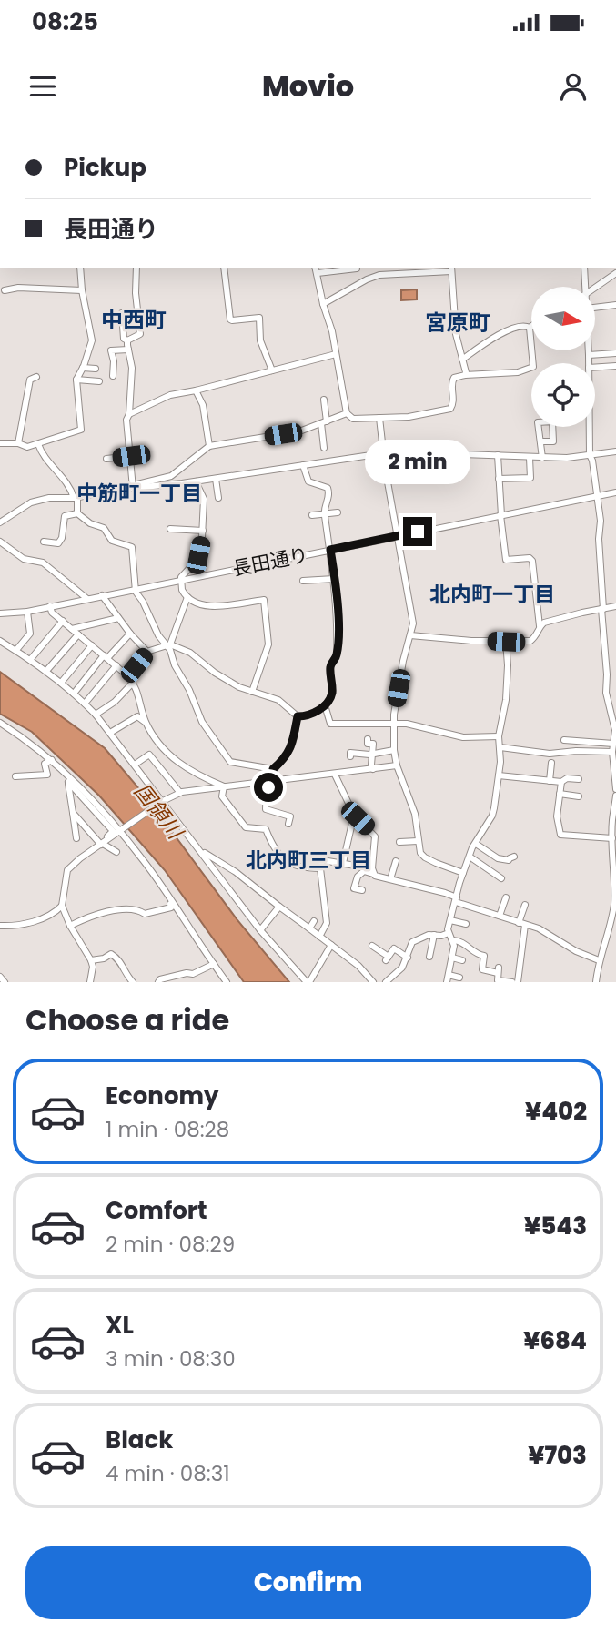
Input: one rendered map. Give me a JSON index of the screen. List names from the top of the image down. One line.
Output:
{"streets":{"street":["長田通り"]},"districts":["中西町","宮原町","中筋町一丁目","北内町一丁目","北内町三丁目"],"water":["国領川"],"north":"right","page":{"status":"08:25","header":"Movio","banner":["Pickup","長田通り"],"bubble":"2 min","heading":"Choose a ride","list":[{"name":"Economy","note":"1 min · 08:28","value":"¥402"},{"name":"Comfort","note":"2 min · 08:29","value":"¥543"},{"name":"XL","note":"3 min · 08:30","value":"¥684"},{"name":"Black","note":"4 min · 08:31","value":"¥703"}],"buttons":"Confirm"}}
